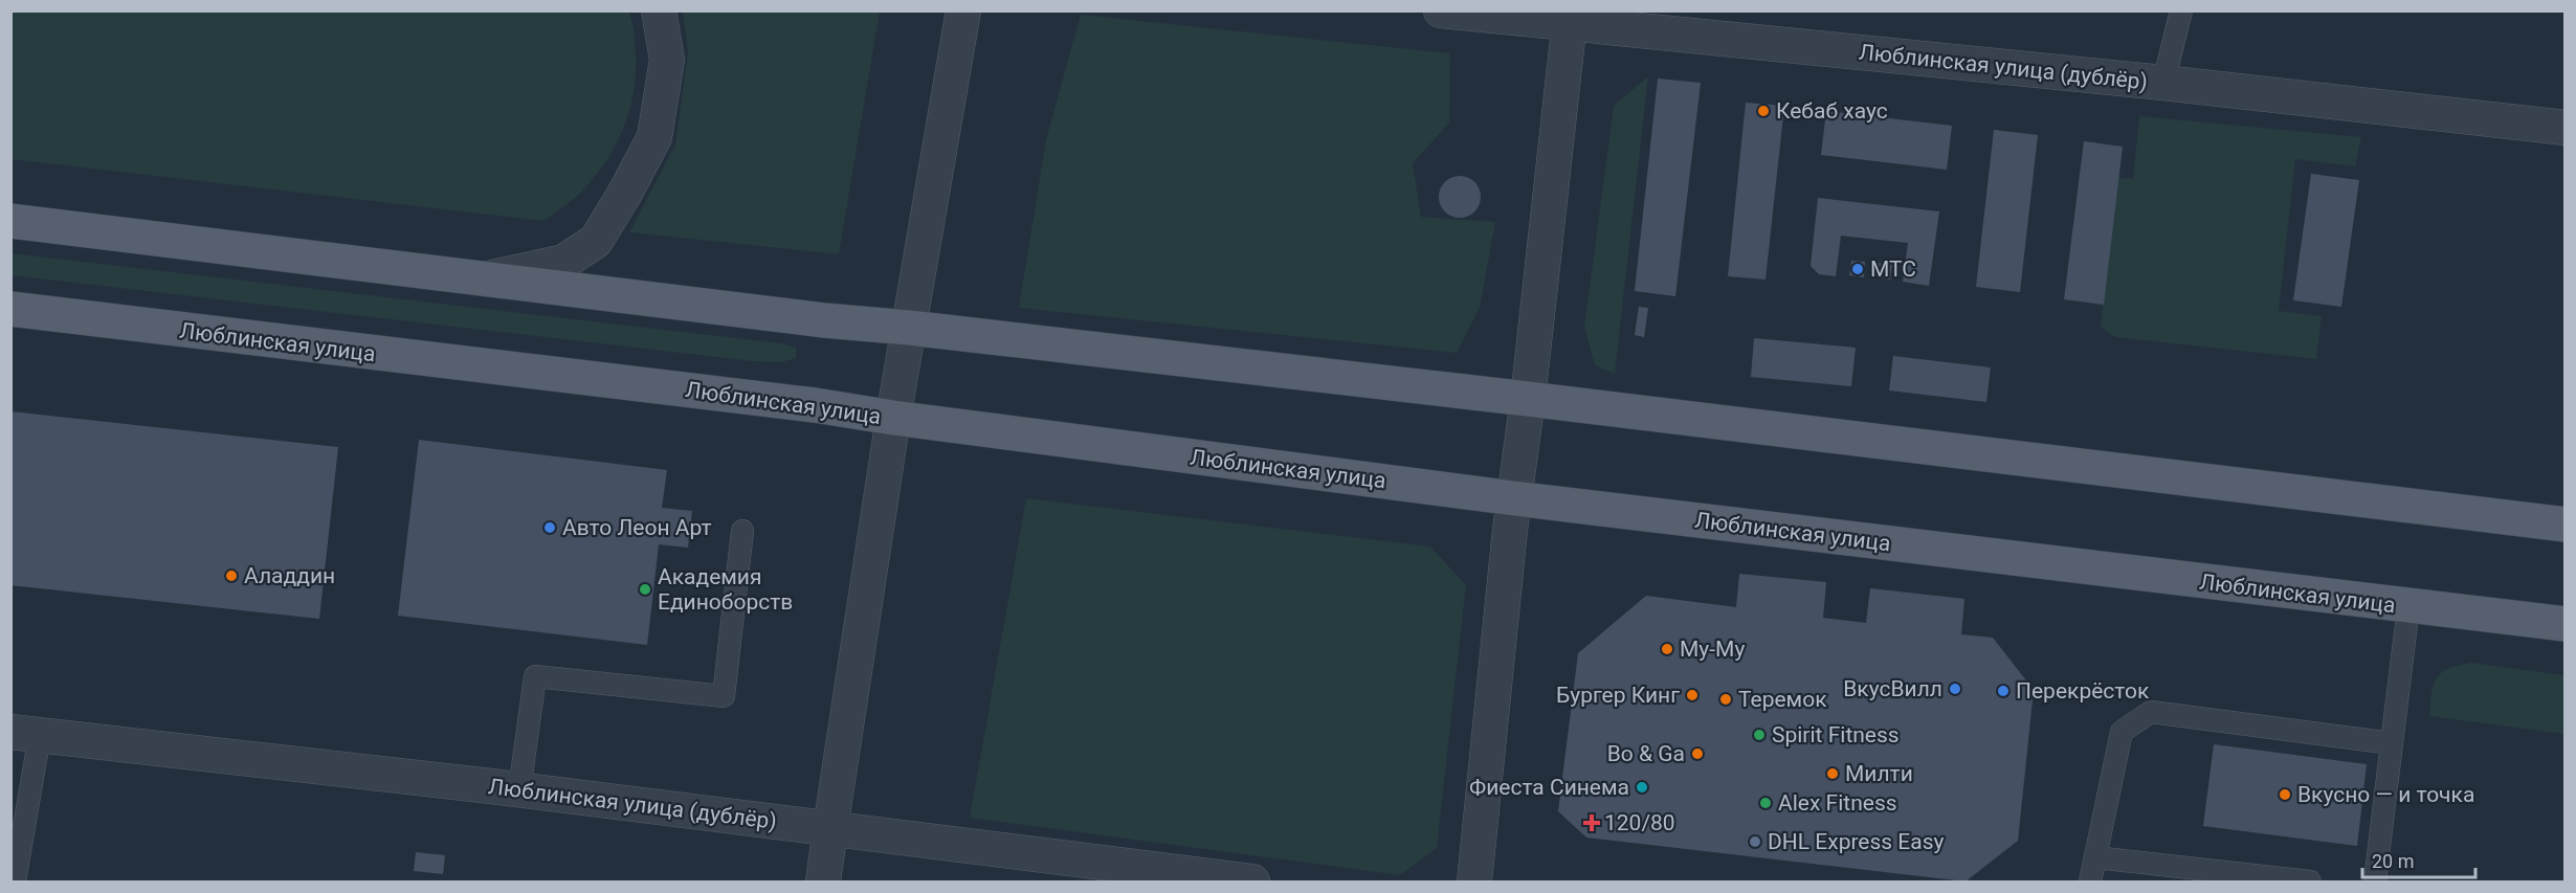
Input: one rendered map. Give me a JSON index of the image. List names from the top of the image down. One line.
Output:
{"streets":{"main road":["Люблинская улица"],"street":["Люблинская улица (дублёр)"]},"places":{"other":["Кебаб хаус","МТС","Авто Леон Арт","Аладдин","Академия Единоборств","Му-Му","ВкусВилл","Перекрёсток","Бургер Кинг","Теремок","Spirit Fitness","Bo & Ga","Милти","Фиеста Синема","Вкусно — и точка","Alex Fitness","DHL Express Easy"],"health":["120/80"]},"scale_bar":"20 m"}
